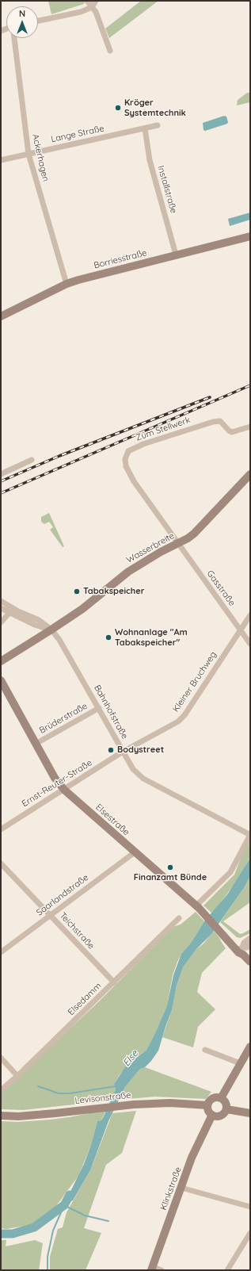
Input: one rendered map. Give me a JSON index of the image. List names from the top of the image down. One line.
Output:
{"streets":{"main road":["Borriesstraße","Wasserbreite","Elsestraße","Levisonstraße","Klinkstraße"],"street":["Lange Straße","Ackerhagen","Installstraße","Zum Stellwerk","Gasstraße","Kleiner Bruchweg","Bahnhofstraße","Brüderstraße","Ernst-Reuter-Straße","Saarlandstraße","Teichstraße","Elsedamm"]},"crossings":[["Lange Straße","Ackerhagen"],["Lange Straße","Installstraße"],["Ackerhagen","Borriesstraße"],["Installstraße","Borriesstraße"],["Zum Stellwerk","Wasserbreite"],["Zum Stellwerk","Gasstraße"],["Wasserbreite","Gasstraße"],["Wasserbreite","Bahnhofstraße"],["Gasstraße","Kleiner Bruchweg"],["Kleiner Bruchweg","Bahnhofstraße"],["Kleiner Bruchweg","Ernst-Reuter-Straße"],["Bahnhofstraße","Brüderstraße"],["Bahnhofstraße","Ernst-Reuter-Straße"],["Brüderstraße","Elsestraße"],["Ernst-Reuter-Straße","Elsestraße"],["Elsestraße","Saarlandstraße"],["Saarlandstraße","Teichstraße"],["Teichstraße","Elsedamm"],["Levisonstraße","Klinkstraße"]],"water":["Else"],"places":["Kröger Systemtechnik","Tabakspeicher","Wohnanlage \"Am Tabakspeicher\"","Bodystreet","Finanzamt Bünde"],"north":"top"}
